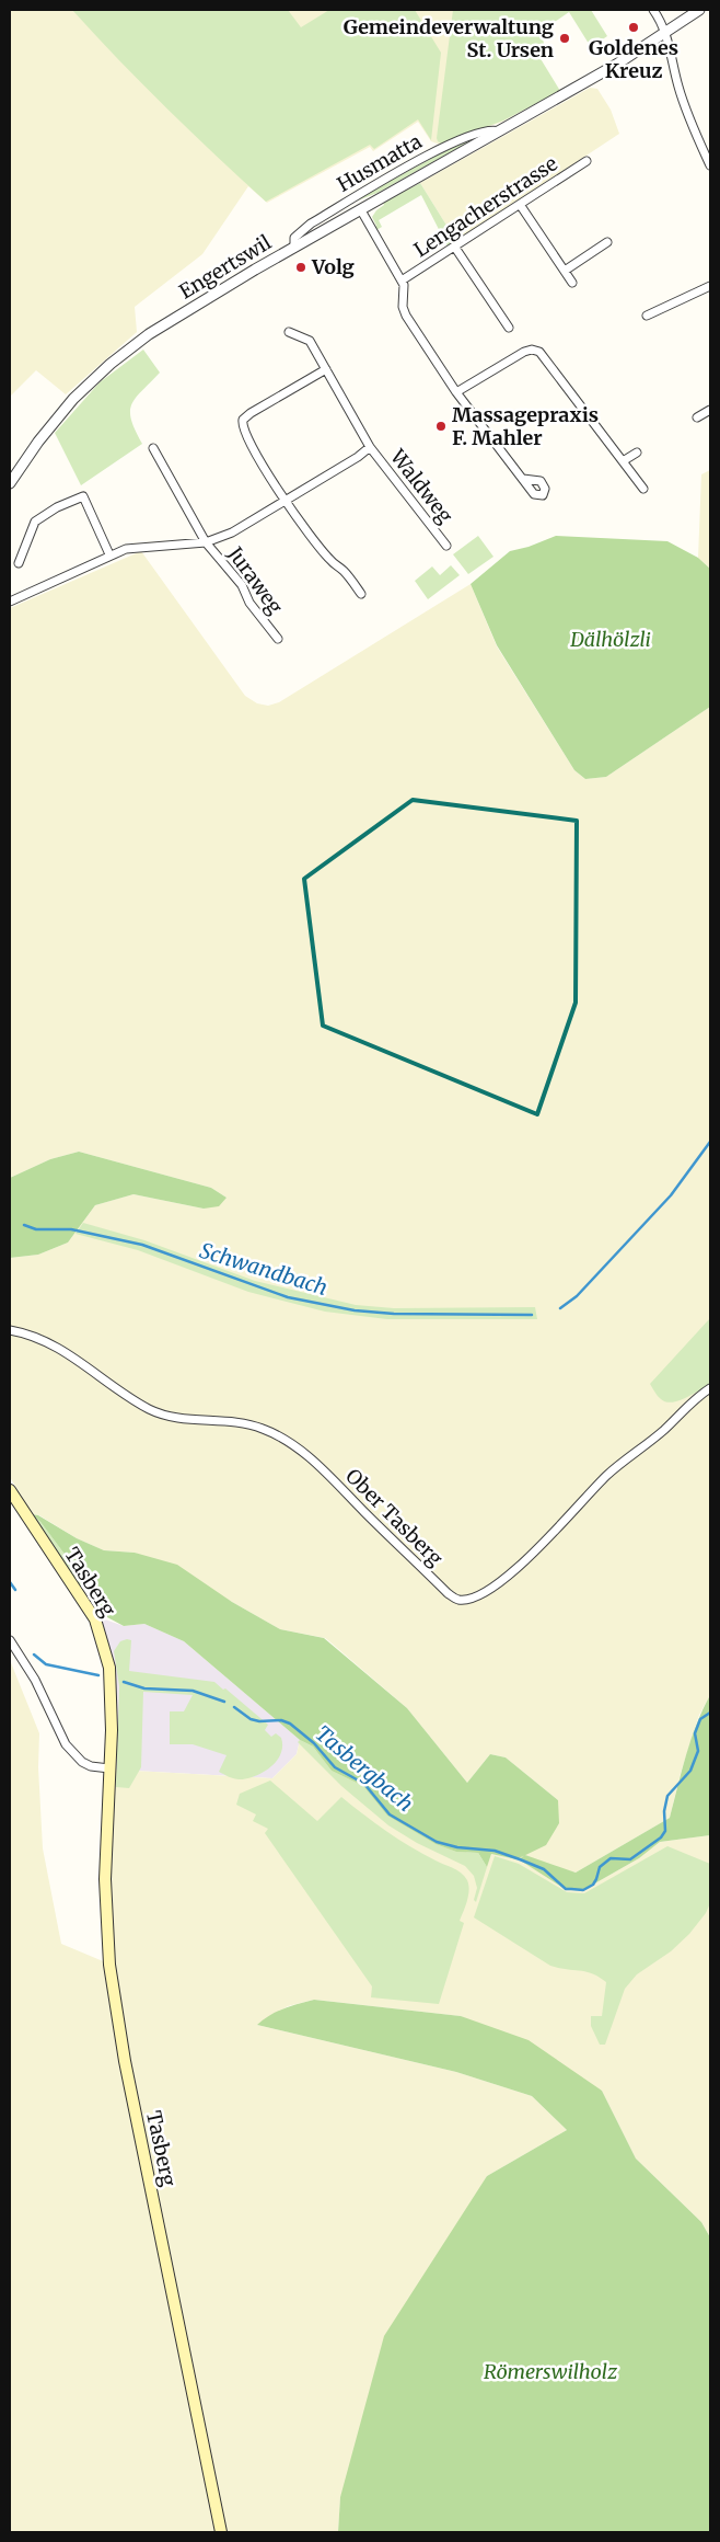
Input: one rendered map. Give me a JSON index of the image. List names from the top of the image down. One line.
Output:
{"streets":{"main road":["Tasberg"],"street":["Husmatta","Lengacherstrasse","Engertswil","Waldweg","Juraweg","Ober Tasberg"]},"crossings":[["Husmatta","Engertswil"]],"water":["Schwandbach","Tasbergbach"],"parks":["Dälhölzli","Römerswilholz"],"places":["Goldenes Kreuz","Gemeindeverwaltung St. Ursen","Volg","Massagepraxis F. Mahler"]}
